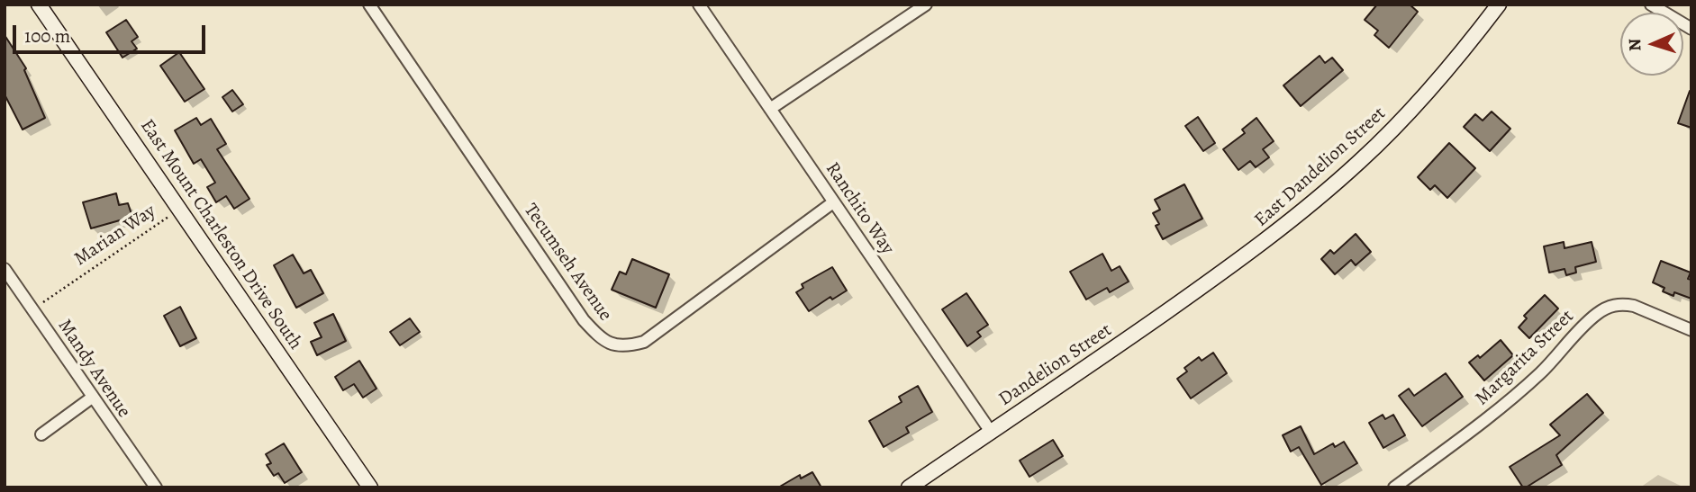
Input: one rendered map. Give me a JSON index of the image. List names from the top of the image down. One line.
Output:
{"streets":{"street":["East Dandelion Street","Ranchito Way","East Mount Charleston Drive South","Tecumseh Avenue","Margarita Street","Dandelion Street","Mandy Avenue"],"path":["Marian Way"]},"crossings":[["East Dandelion Street","Dandelion Street"],["Ranchito Way","Tecumseh Avenue"],["Ranchito Way","Dandelion Street"],["East Mount Charleston Drive South","Marian Way"],["Marian Way","Mandy Avenue"]],"scale_bar":"100 m","north":"left"}
